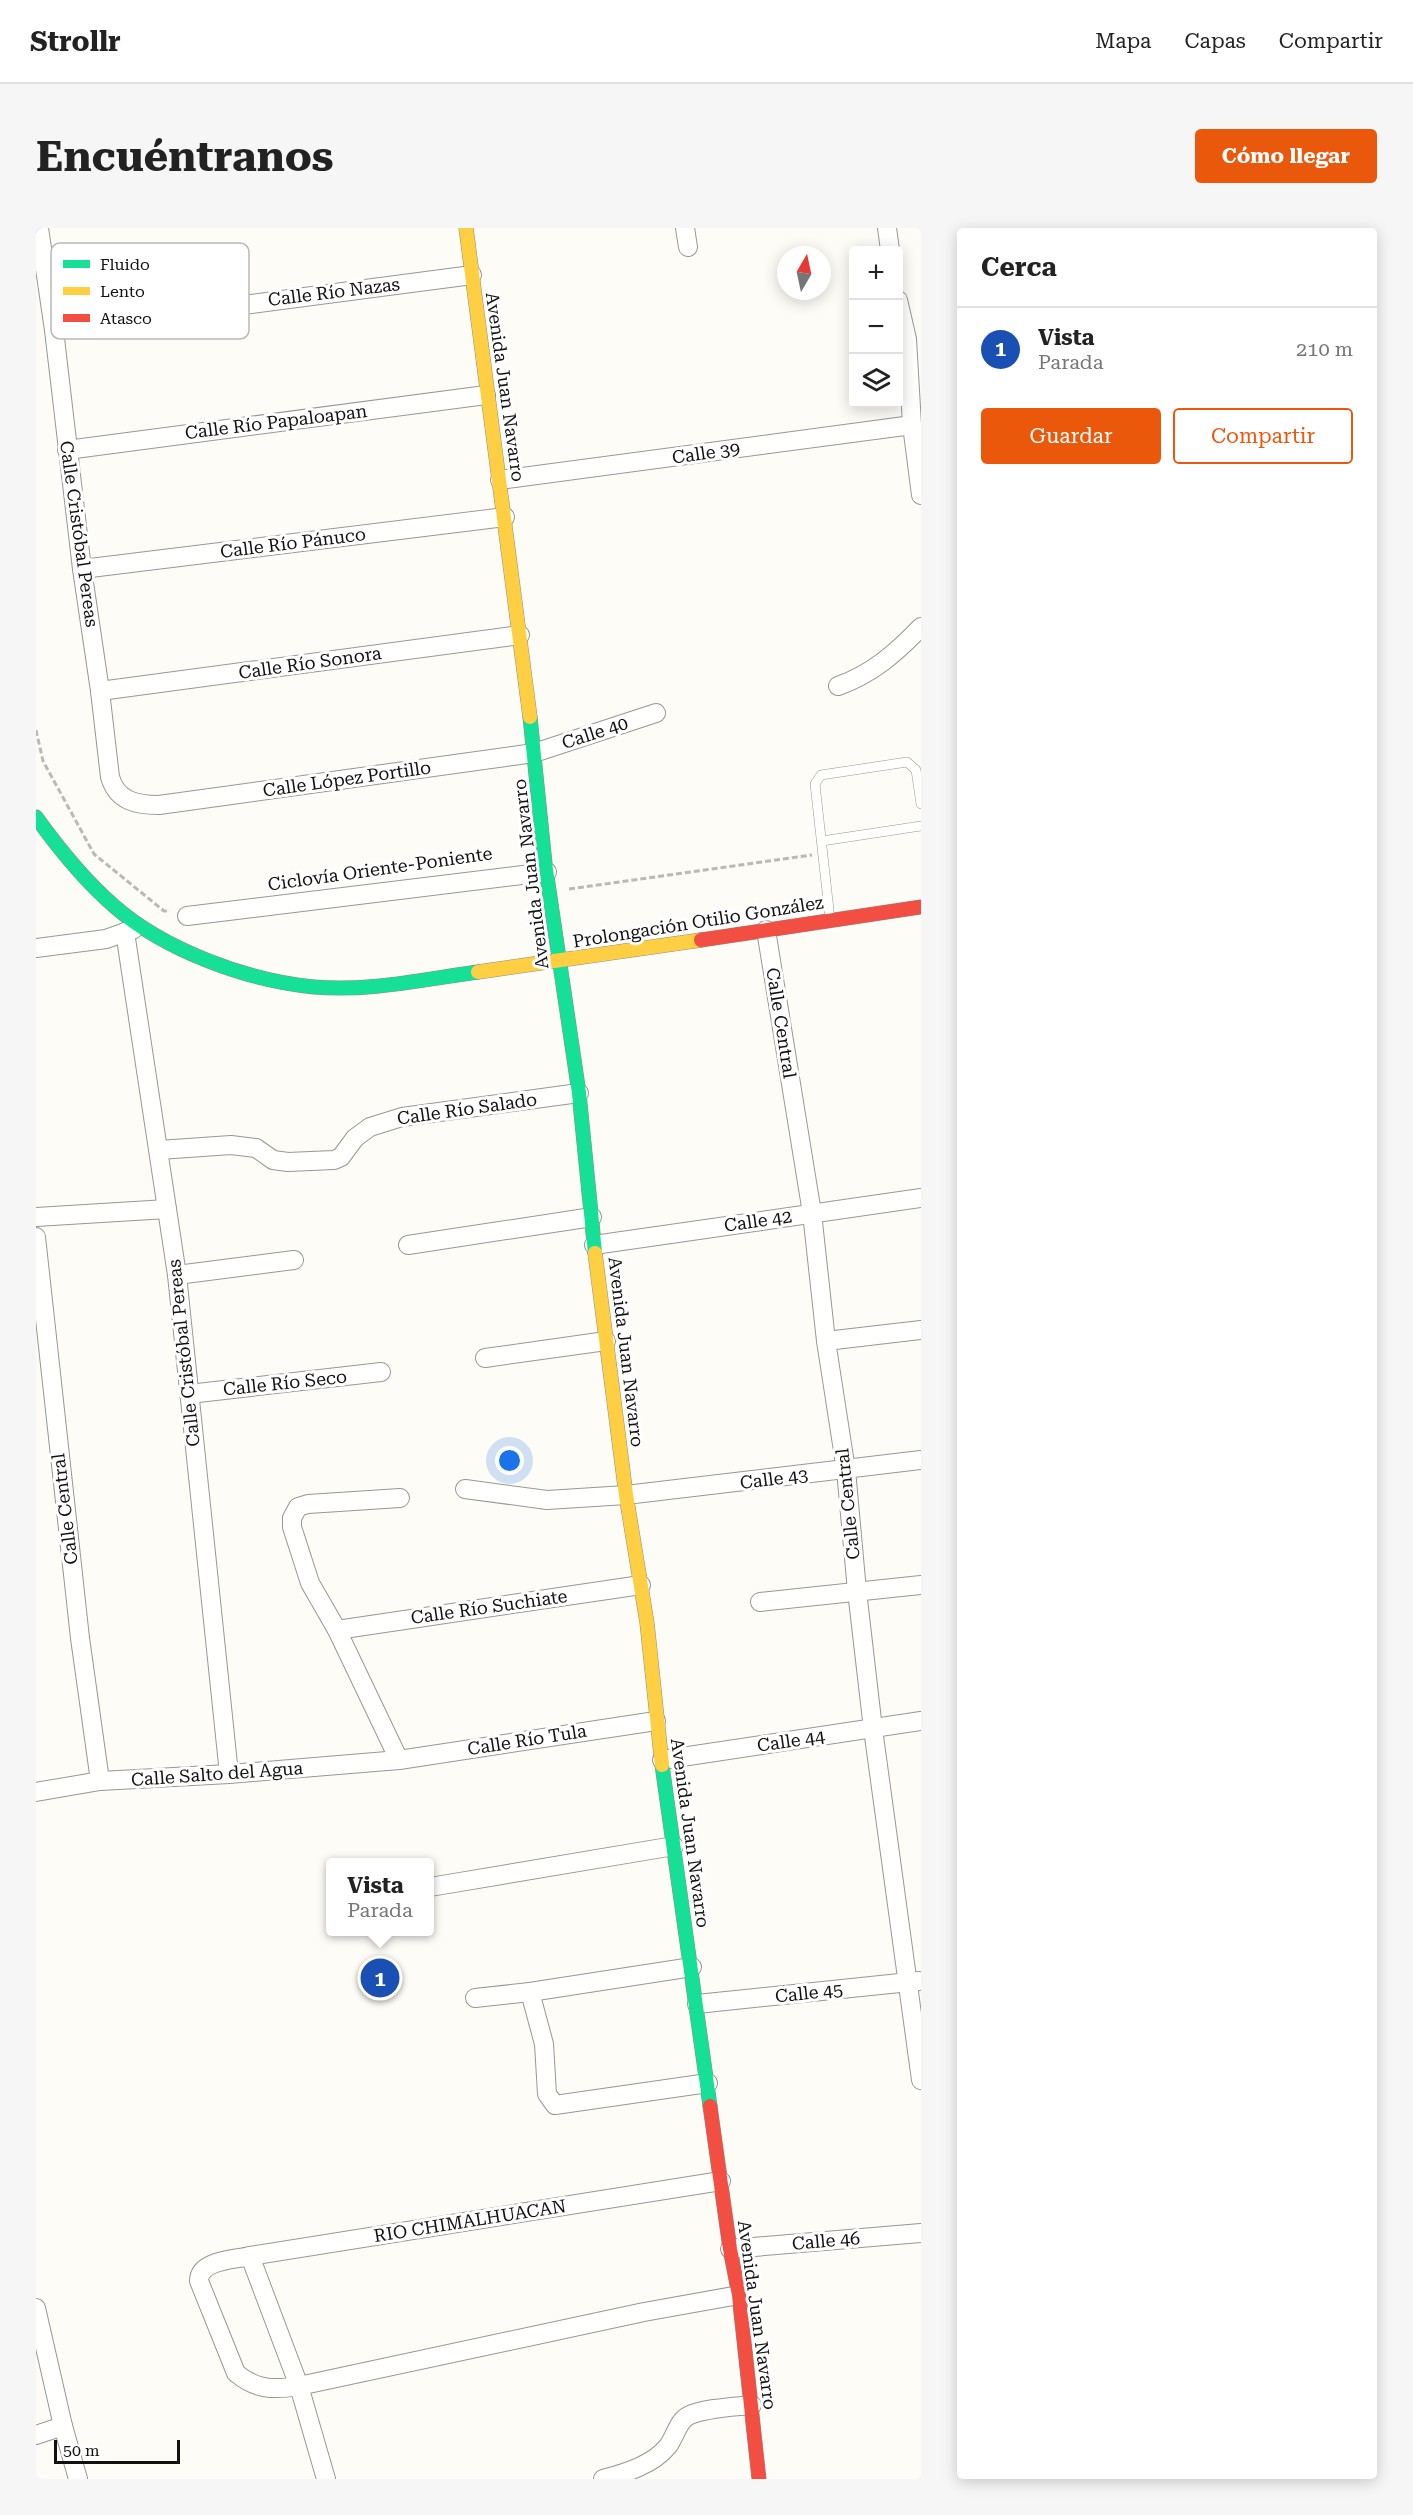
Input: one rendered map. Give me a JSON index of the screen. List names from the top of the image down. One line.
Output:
{"streets":{"main road":["Avenida Juan Navarro","Prolongación Otilio González"],"street":["Calle Río Nazas","Calle Río Papaloapan","Calle 39","Calle Cristóbal Pereas","Calle Río Pánuco","Calle Río Sonora","Calle 40","Calle López Portillo","Calle Central","Calle Río Salado","Calle 42","Calle Río Seco","Calle 43","Calle Río Suchiate","Calle Río Tula","Calle 44","Calle Salto del Agua","Calle 45","RIO CHIMALHUACAN","Calle 46"]},"crossings":[["Calle Río Nazas","Avenida Juan Navarro"],["Avenida Juan Navarro","Calle Río Papaloapan"],["Avenida Juan Navarro","Calle 39"],["Avenida Juan Navarro","Calle Río Pánuco"],["Avenida Juan Navarro","Calle Río Sonora"],["Avenida Juan Navarro","Calle 40"],["Avenida Juan Navarro","Calle López Portillo"],["Avenida Juan Navarro","Prolongación Otilio González"],["Avenida Juan Navarro","Calle Río Salado"],["Avenida Juan Navarro","Calle 42"],["Avenida Juan Navarro","Calle 43"],["Avenida Juan Navarro","Calle Río Suchiate"],["Avenida Juan Navarro","Calle Río Tula"],["Avenida Juan Navarro","Calle 44"],["Avenida Juan Navarro","Calle 45"],["Avenida Juan Navarro","RIO CHIMALHUACAN"],["Avenida Juan Navarro","Calle 46"],["Calle Río Papaloapan","Calle Cristóbal Pereas"],["Calle Cristóbal Pereas","Calle Río Pánuco"],["Calle Cristóbal Pereas","Calle Río Sonora"],["Calle Cristóbal Pereas","Calle López Portillo"],["Calle Cristóbal Pereas","Prolongación Otilio González"],["Calle Cristóbal Pereas","Calle Río Salado"],["Calle Cristóbal Pereas","Calle Río Seco"],["Calle Cristóbal Pereas","Calle Salto del Agua"],["Calle 40","Calle López Portillo"],["Prolongación Otilio González","Calle Central"],["Calle Central","Calle 42"],["Calle Central","Calle 43"],["Calle Central","Calle 44"],["Calle Central","Calle Salto del Agua"],["Calle Central","Calle 45"],["Calle Río Tula","Calle Salto del Agua"]],"legend":["Fluido","Lento","Atasco"],"scale_bar":"50 m","north":"top","page":{"header":"Strollr","nav":["Mapa","Capas","Compartir"],"buttons":["Cómo llegar",["Guardar","Compartir"]],"title":"Encuéntranos","heading":"Cerca","map_buttons":["+","−"],"list":[{"mark":"1","name":"Vista","note":"Parada","value":"210 m"}],"popup":["Vista","Parada"],"pins":"1","scale":"50 m"}}
